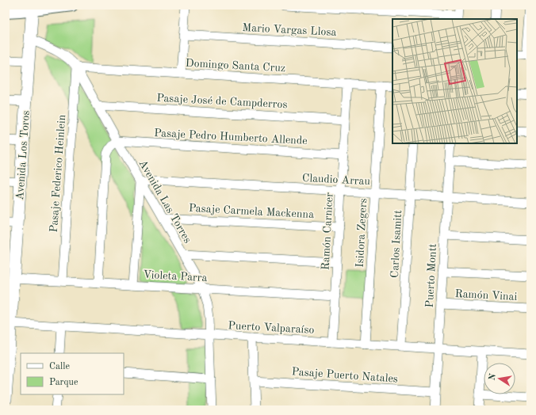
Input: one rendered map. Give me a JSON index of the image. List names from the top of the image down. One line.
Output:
{"streets":{"main road":["Avenida Los Toros"],"street":["Mario Vargas Llosa","Domingo Santa Cruz","Pasaje José de Campderros","Pasaje Pedro Humberto Allende","Pasaje Federico Heinlein","Claudio Arrau","Avenida Las Torres","Pasaje Carmela Mackenna","Ramón Carnicer","Isidora Zegers","Carlos Isamitt","Violeta Parra","Puerto Montt","Ramón Vinai","Puerto Valparaíso","Pasaje Puerto Natales"]},"crossings":[["Domingo Santa Cruz","Pasaje Federico Heinlein"],["Domingo Santa Cruz","Avenida Las Torres"],["Domingo Santa Cruz","Ramón Carnicer"],["Domingo Santa Cruz","Isidora Zegers"],["Pasaje José de Campderros","Avenida Las Torres"],["Pasaje José de Campderros","Ramón Carnicer"],["Pasaje Pedro Humberto Allende","Avenida Las Torres"],["Pasaje Pedro Humberto Allende","Ramón Carnicer"],["Avenida Los Toros","Avenida Las Torres"],["Avenida Los Toros","Violeta Parra"],["Avenida Los Toros","Puerto Valparaíso"],["Pasaje Federico Heinlein","Avenida Las Torres"],["Pasaje Federico Heinlein","Violeta Parra"],["Claudio Arrau","Avenida Las Torres"],["Claudio Arrau","Ramón Carnicer"],["Claudio Arrau","Isidora Zegers"],["Claudio Arrau","Carlos Isamitt"],["Claudio Arrau","Puerto Montt"],["Avenida Las Torres","Pasaje Carmela Mackenna"],["Avenida Las Torres","Violeta Parra"],["Avenida Las Torres","Puerto Valparaíso"],["Pasaje Carmela Mackenna","Ramón Carnicer"],["Ramón Carnicer","Violeta Parra"],["Ramón Carnicer","Puerto Valparaíso"],["Isidora Zegers","Puerto Valparaíso"],["Carlos Isamitt","Puerto Valparaíso"],["Puerto Montt","Ramón Vinai"],["Puerto Montt","Puerto Valparaíso"],["Puerto Montt","Pasaje Puerto Natales"]],"legend":["Calle","Parque"],"north":"left"}
